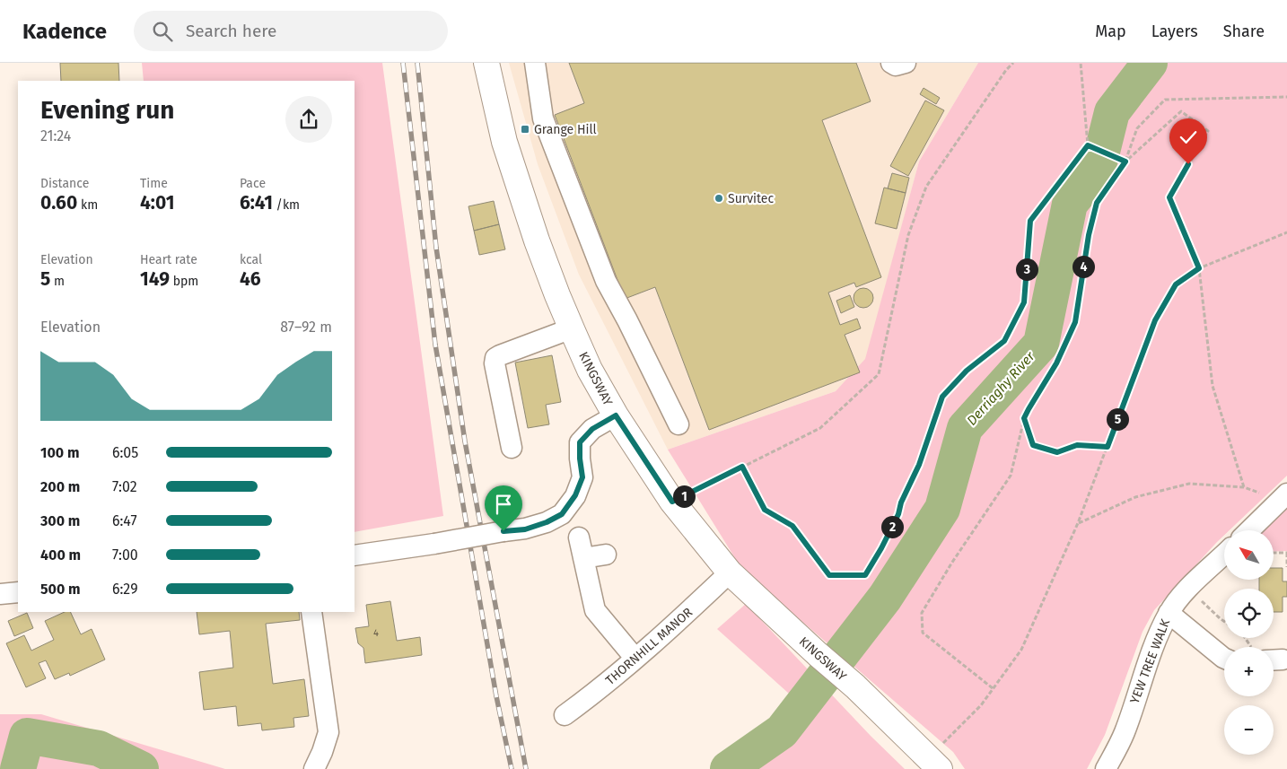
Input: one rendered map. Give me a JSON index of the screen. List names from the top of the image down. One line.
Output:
{"streets":{"main road":["KINGSWAY"],"street":["THORNHILL MANOR","YEW TREE WALK"]},"crossings":[["KINGSWAY","THORNHILL MANOR"]],"water":["Derriaghy River"],"places":{"transit":["Grange Hill"],"other":["Survitec"]},"house_numbers":["4"],"north":"top left","page":{"header":"Kadence","search":"Search here","nav":["Map","Layers","Share"],"heading":["Evening run","21:24"],"stats":[["Distance","0.60 km"],["Time","4:01"],["Pace","6:41 /km"],["Elevation","5 m"],["Heart rate","149 bpm"],["kcal","46"]],"pins":["4","3","5","1","2"],"chart":["Elevation","87–92 m"],"list":[{"name":"100 m","note":"6:05"},{"name":"200 m","note":"7:02"},{"name":"300 m","note":"6:47"},{"name":"400 m","note":"7:00"},{"name":"500 m","note":"6:29"}],"map_buttons":["+","−"]}}
